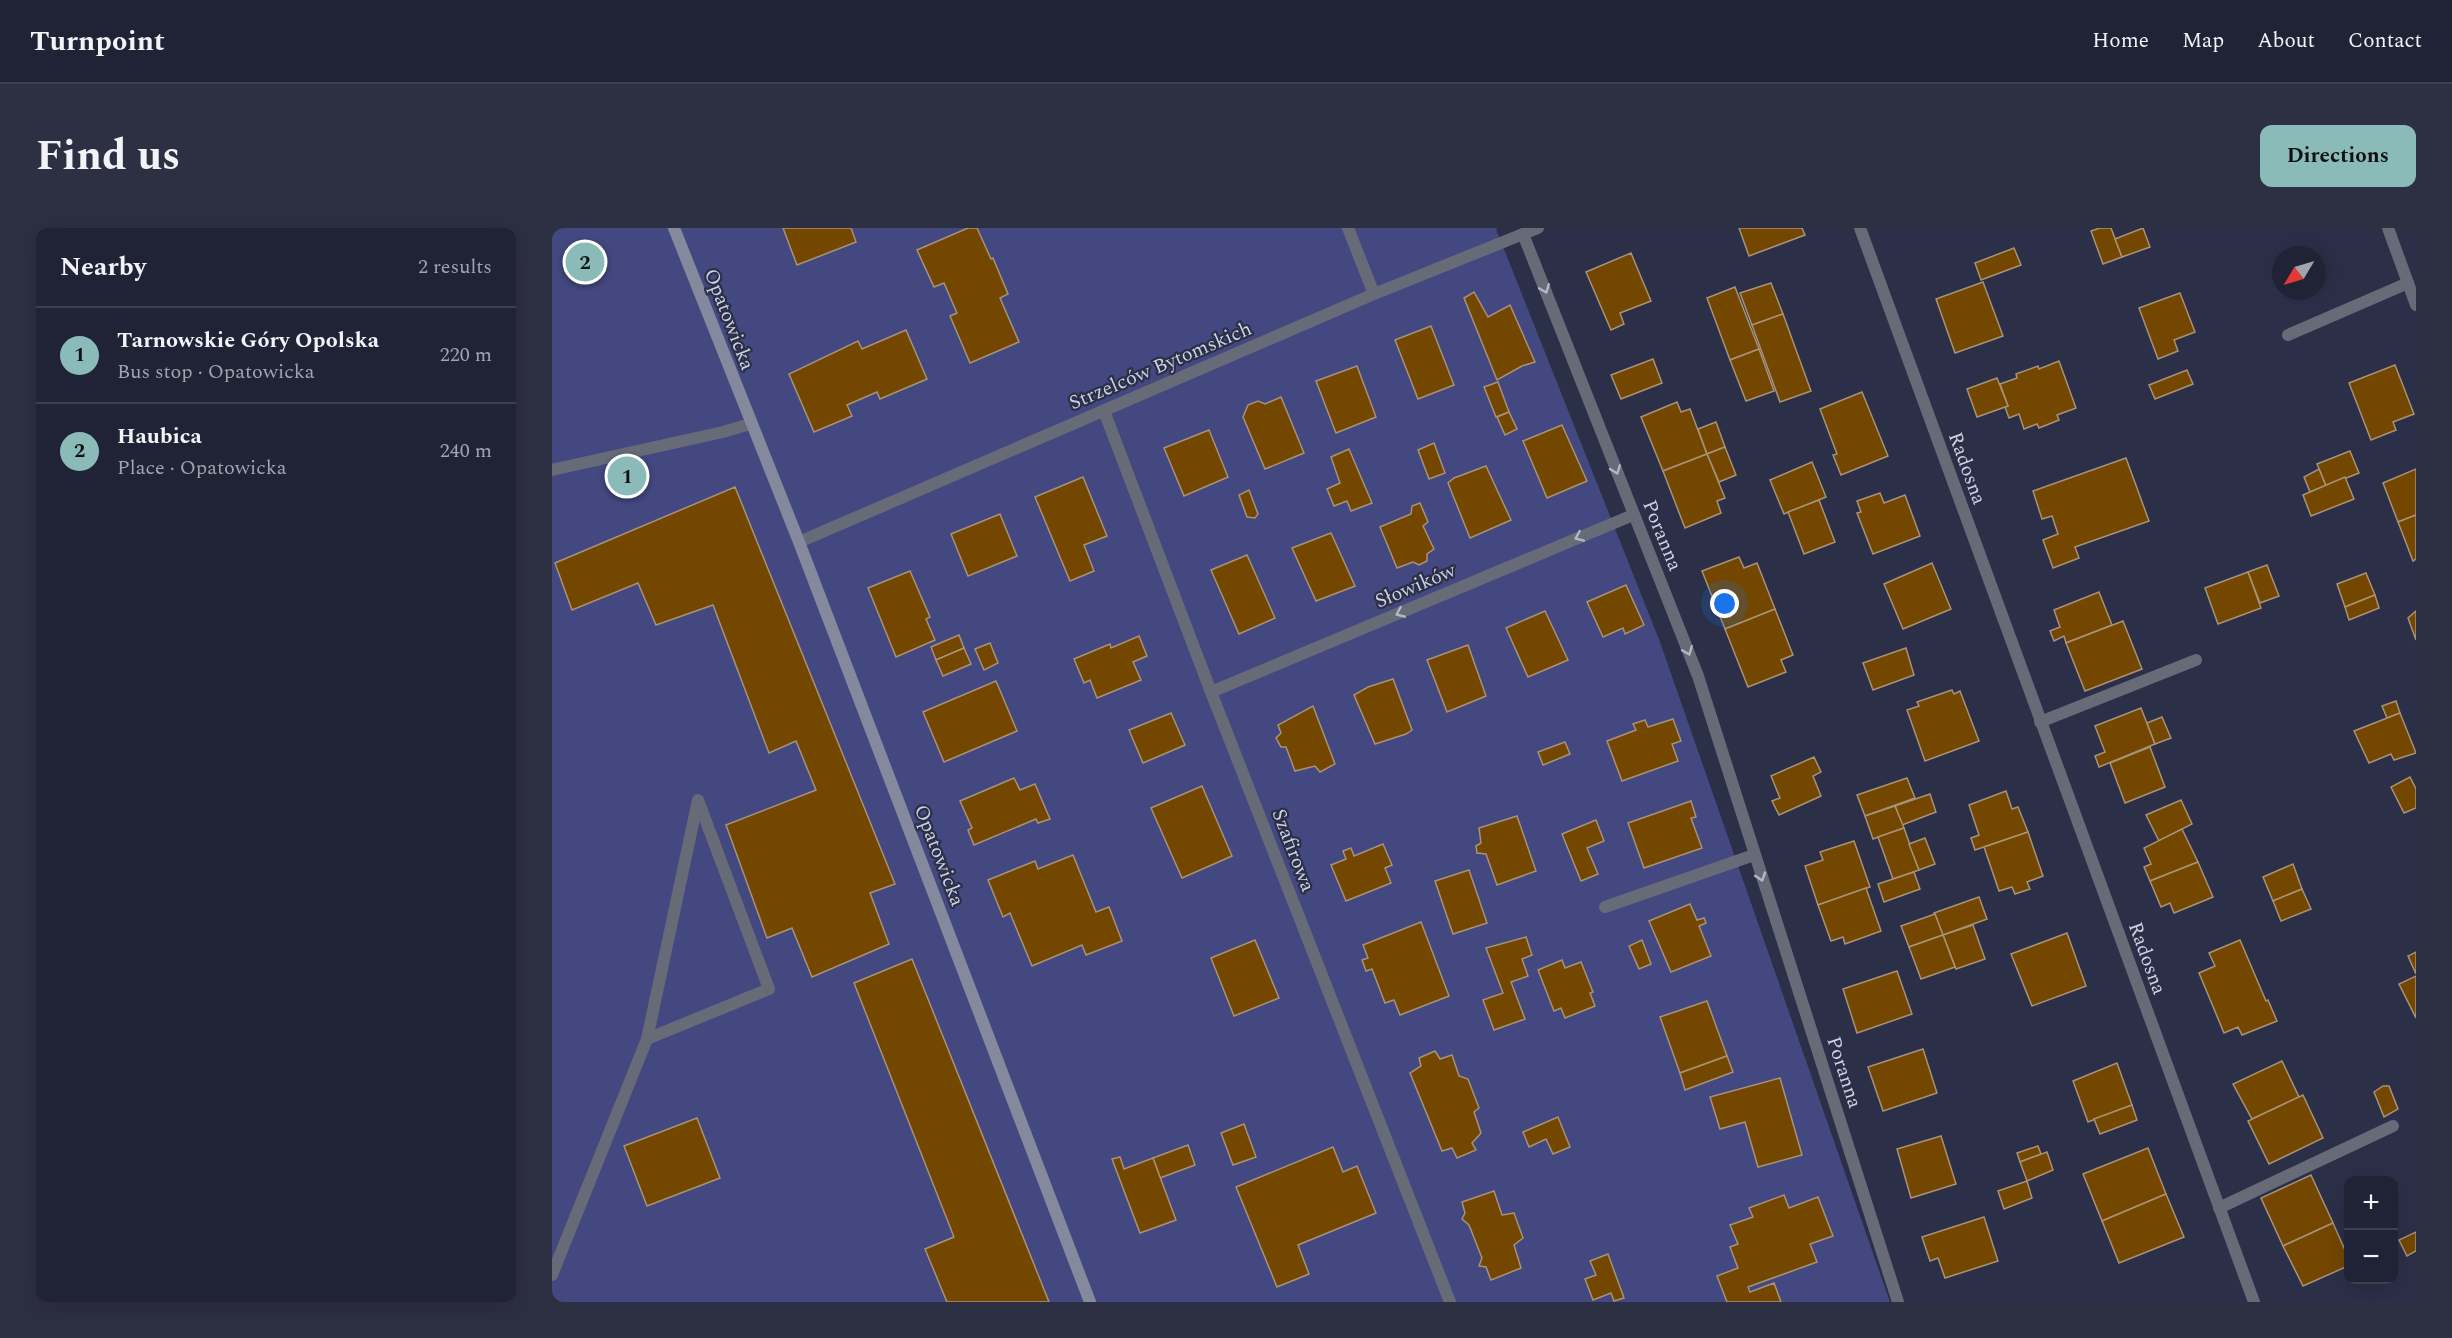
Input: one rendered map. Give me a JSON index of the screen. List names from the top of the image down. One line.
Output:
{"streets":{"street":["Opatowicka","Strzelców Bytomskich","Radosna","Poranna","Słowików","Szafirowa"]},"crossings":[["Opatowicka","Strzelców Bytomskich"],["Strzelców Bytomskich","Poranna"],["Strzelców Bytomskich","Szafirowa"],["Poranna","Słowików"],["Słowików","Szafirowa"]],"one_way":["Poranna","Słowików"],"north":"bottom left","page":{"header":"Turnpoint","nav":["Home","Map","About","Contact"],"title":"Find us","buttons":"Directions","heading":["Nearby","2 results"],"pins":["2","1"],"list":[{"mark":"1","name":"Tarnowskie Góry Opolska","note":"Bus stop · Opatowicka","value":"220 m"},{"mark":"2","name":"Haubica","note":"Place · Opatowicka","value":"240 m"}],"map_buttons":["+","−"]}}
